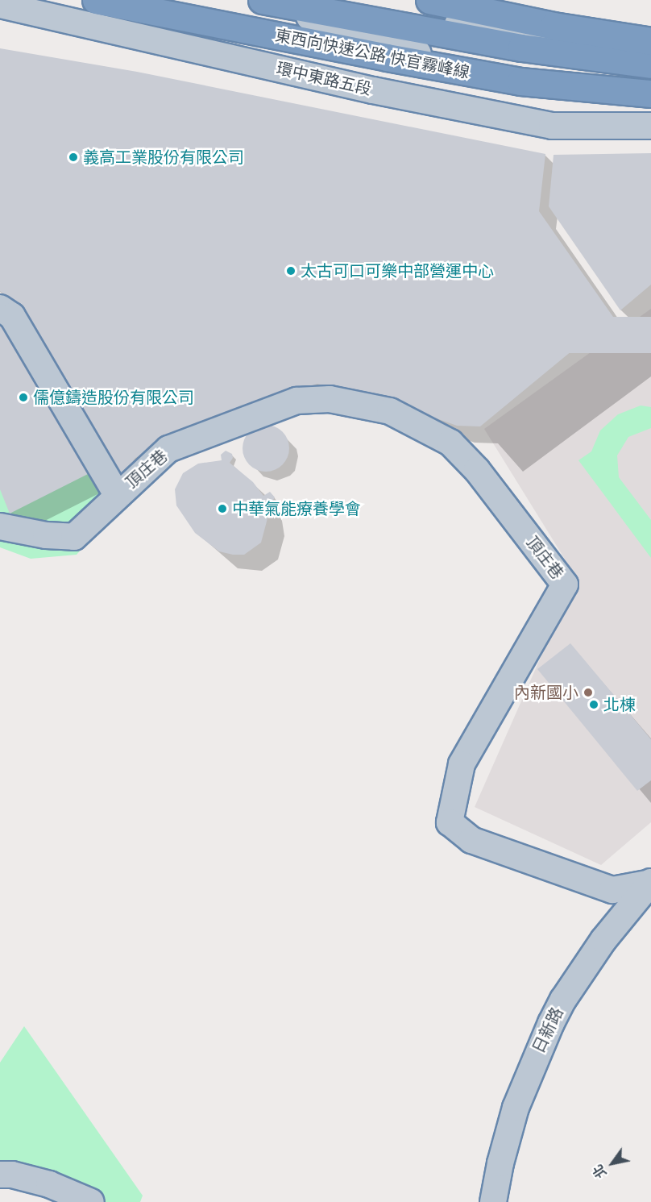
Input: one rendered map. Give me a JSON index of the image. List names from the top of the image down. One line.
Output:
{"streets":{"highway":["東西向快速公路 快官霧峰線"],"street":["環中東路五段","頂庄巷","日新路"]},"crossings":[["頂庄巷","日新路"]],"places":["義高工業股份有限公司","太古可口可樂中部營運中心","儒億鑄造股份有限公司","中華氣能療養學會","內新國小","北棟"],"north":"bottom left"}
